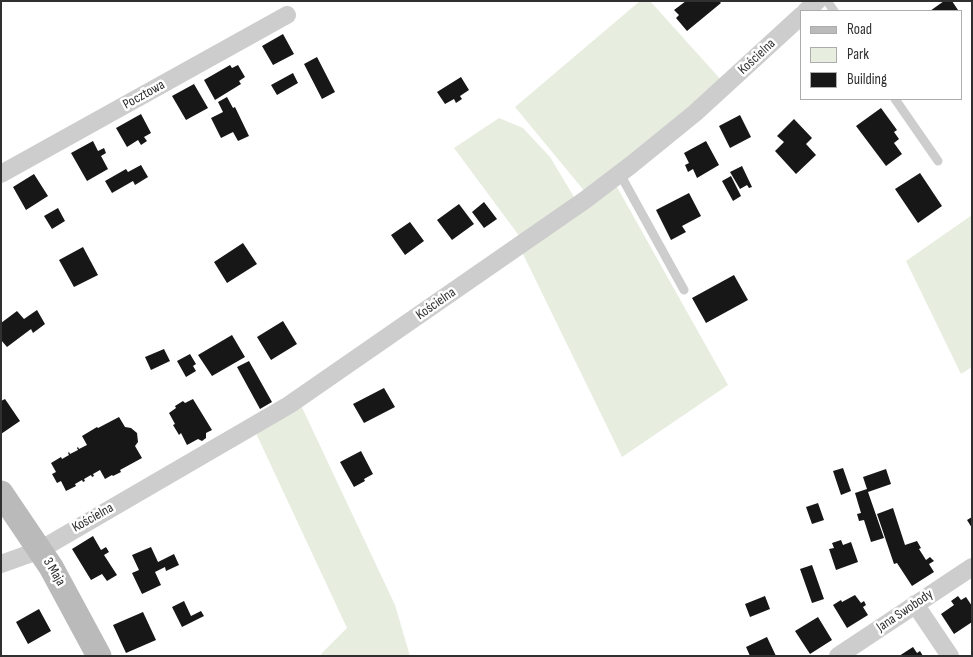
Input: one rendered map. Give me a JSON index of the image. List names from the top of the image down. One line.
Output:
{"streets":{"main road":["3 Maja"],"street":["Kościelna","Pocztowa","Jana Swobody"]},"crossings":[["Kościelna","3 Maja"]],"legend":["Road","Park","Building"]}
